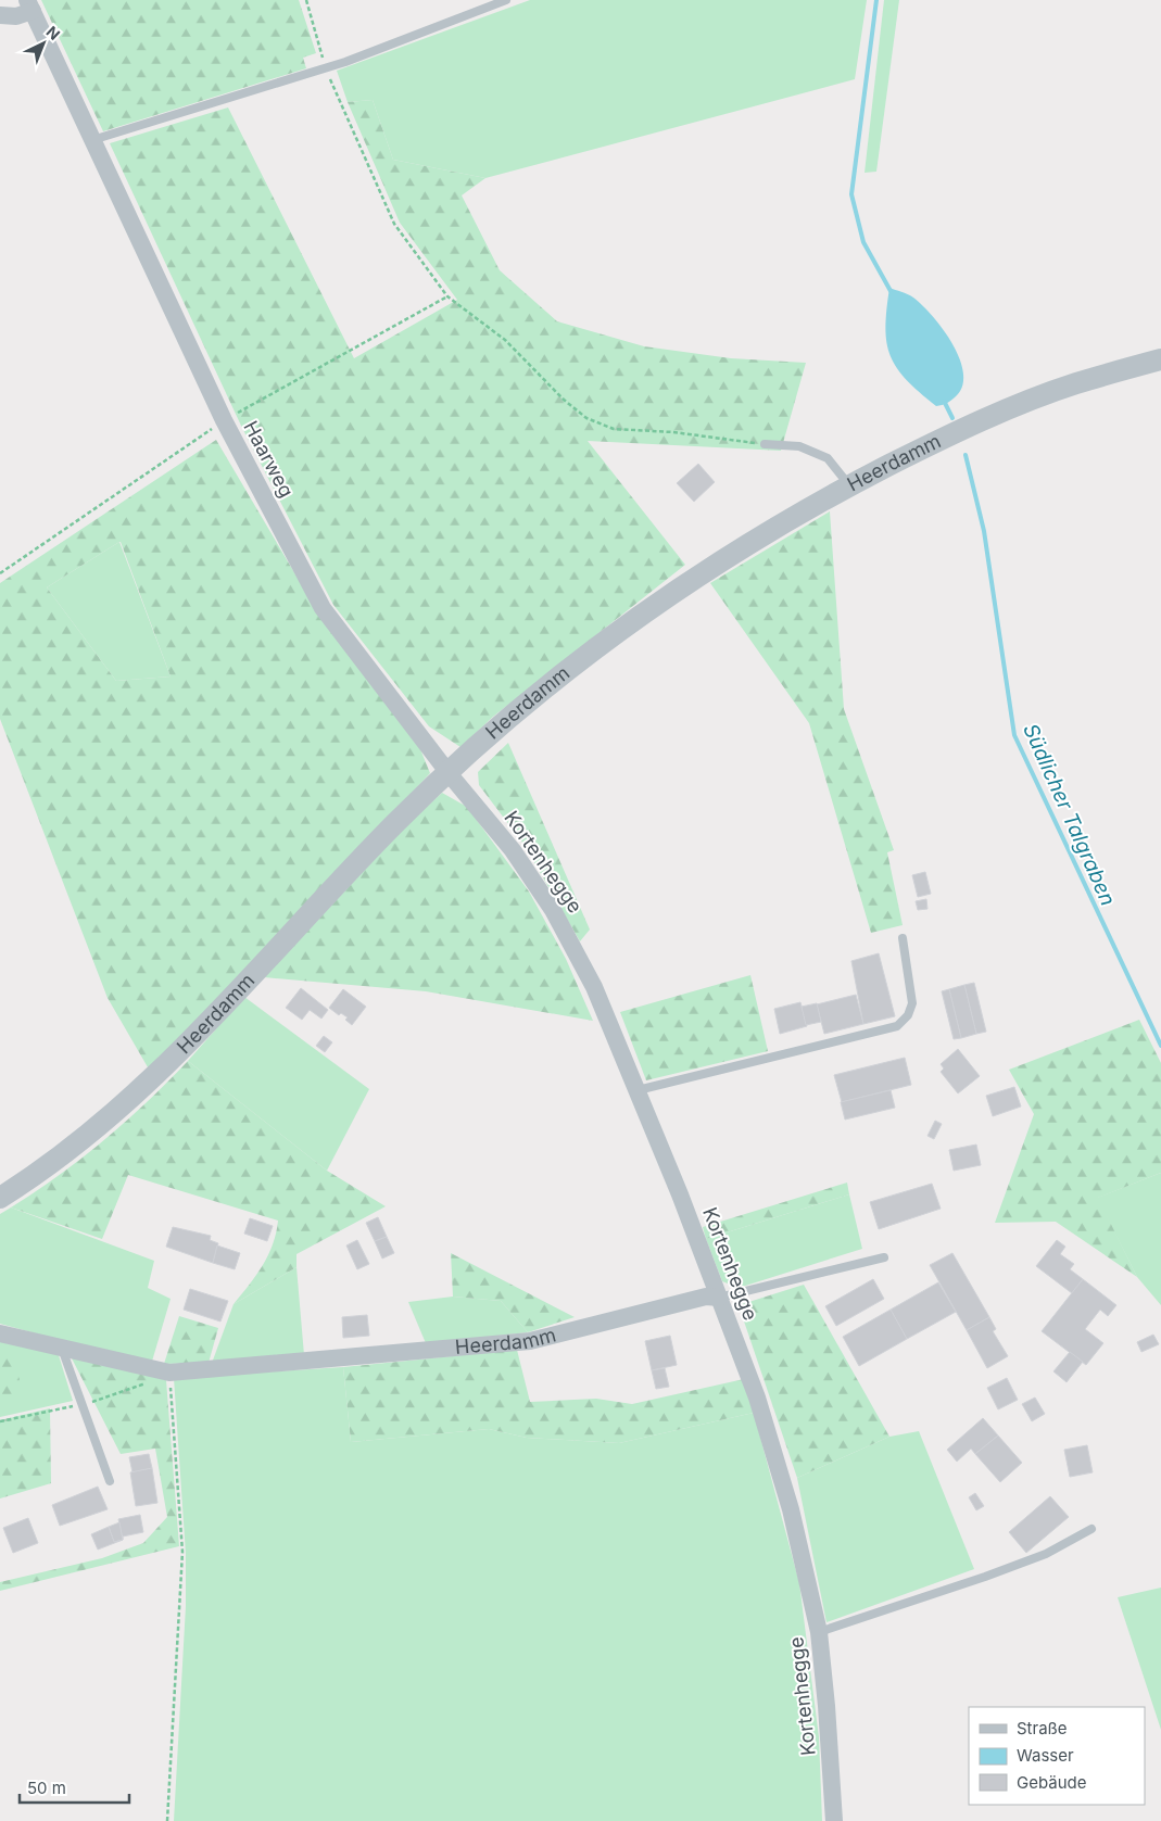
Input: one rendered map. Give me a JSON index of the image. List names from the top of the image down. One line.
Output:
{"streets":{"street":["Haarweg","Heerdamm","Kortenhegge"]},"crossings":[["Haarweg","Heerdamm"],["Haarweg","Kortenhegge"],["Heerdamm","Kortenhegge"]],"water":["Südlicher Talgraben"],"legend":["Straße","Wasser","Gebäude"],"scale_bar":"50 m","north":"top right"}
